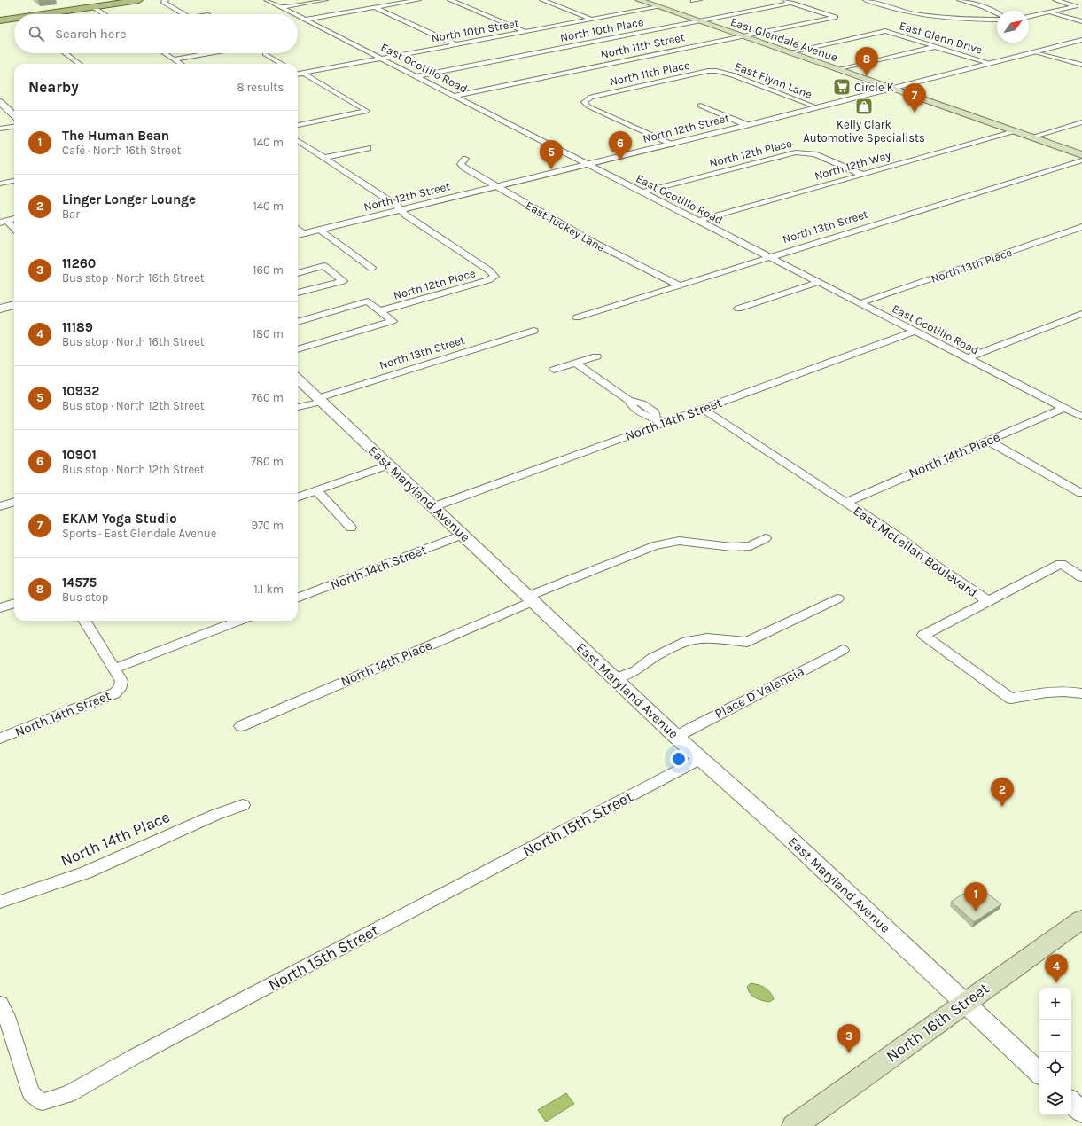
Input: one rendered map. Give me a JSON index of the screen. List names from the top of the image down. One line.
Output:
{"streets":{"main road":["East Glendale Avenue","North 16th Street"],"street":["North 10th Place","North 10th Street","East Glenn Drive","North 11th Street","East Ocotillo Road","North 11th Place","East Flynn Lane","North 12th Street","North 12th Place","North 12th Way","East Tuckey Lane","North 13th Street","North 13th Place","North 14th Street","North 14th Place","East Maryland Avenue","East McLellan Boulevard","Place D Valencia","North 15th Street"]},"crossings":[["North 10th Place","East Glendale Avenue"],["North 10th Place","North 11th Street"],["North 10th Place","East Ocotillo Road"],["North 10th Street","East Glendale Avenue"],["North 10th Street","East Ocotillo Road"],["East Glenn Drive","East Glendale Avenue"],["East Glenn Drive","North 12th Street"],["East Glendale Avenue","North 11th Street"],["East Glendale Avenue","North 12th Street"],["East Glendale Avenue","North 12th Way"],["North 11th Street","East Ocotillo Road"],["East Ocotillo Road","North 12th Street"],["East Ocotillo Road","North 12th Place"],["East Ocotillo Road","North 12th Way"],["East Ocotillo Road","North 13th Street"],["East Ocotillo Road","North 13th Place"],["East Ocotillo Road","North 14th Street"],["East Ocotillo Road","North 14th Place"],["North 11th Place","East Flynn Lane"],["North 11th Place","North 12th Street"],["East Flynn Lane","North 12th Street"],["North 12th Street","North 12th Place"],["North 12th Street","East Tuckey Lane"],["North 12th Place","North 12th Way"],["East Tuckey Lane","North 13th Street"],["North 13th Street","East Maryland Avenue"],["North 14th Street","East Maryland Avenue"],["North 14th Street","East McLellan Boulevard"],["North 14th Place","East Maryland Avenue"],["North 14th Place","East McLellan Boulevard"],["East Maryland Avenue","Place D Valencia"],["East Maryland Avenue","North 15th Street"],["East Maryland Avenue","North 16th Street"]],"places":{"supermarket":["Circle K"],"shop":["Kelly Clark Automotive Specialists"]},"north":"top right","page":{"search":"Search here","pins":["8","7","6","5","2","1","4","3"],"heading":["Nearby","8 results"],"list":[{"mark":"1","name":"The Human Bean","note":"Café · North 16th Street","value":"140 m"},{"mark":"2","name":"Linger Longer Lounge","note":"Bar","value":"140 m"},{"mark":"3","name":"11260","note":"Bus stop · North 16th Street","value":"160 m"},{"mark":"4","name":"11189","note":"Bus stop · North 16th Street","value":"180 m"},{"mark":"5","name":"10932","note":"Bus stop · North 12th Street","value":"760 m"},{"mark":"6","name":"10901","note":"Bus stop · North 12th Street","value":"780 m"},{"mark":"7","name":"EKAM Yoga Studio","note":"Sports · East Glendale Avenue","value":"970 m"},{"mark":"8","name":"14575","note":"Bus stop","value":"1.1 km"}],"map_buttons":["+","−"]}}
